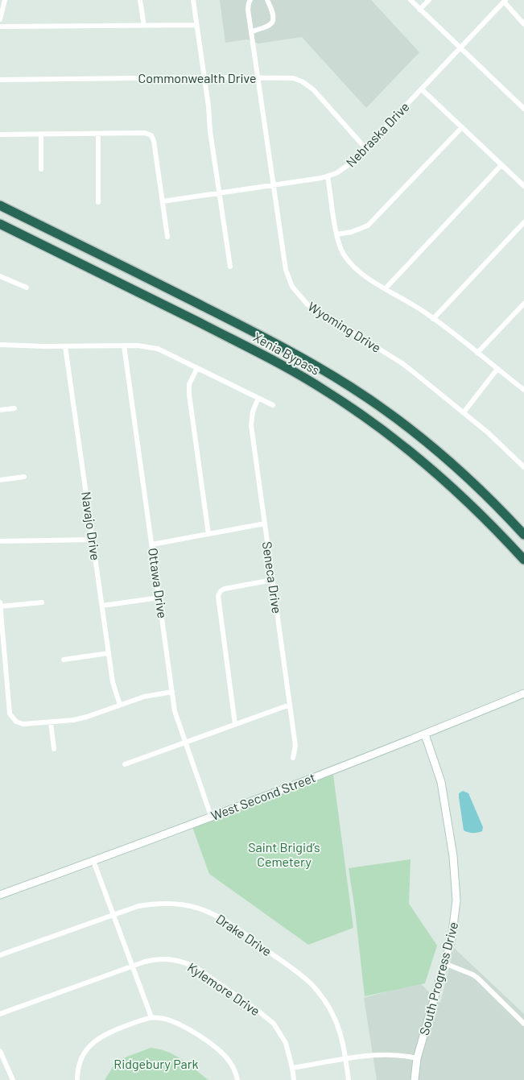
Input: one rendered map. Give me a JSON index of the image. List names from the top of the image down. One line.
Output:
{"streets":{"highway":["Xenia Bypass"],"main road":["West Second Street","South Progress Drive"],"street":["Commonwealth Drive","Nebraska Drive","Wyoming Drive","Navajo Drive","Seneca Drive","Ottawa Drive","Drake Drive","Kylemore Drive"]},"crossings":[["Commonwealth Drive","Nebraska Drive"],["Commonwealth Drive","Wyoming Drive"],["Nebraska Drive","Wyoming Drive"],["Ottawa Drive","West Second Street"],["West Second Street","South Progress Drive"]],"parks":["Saint Brigid’s Cemetery","Ridgebury Park"]}
